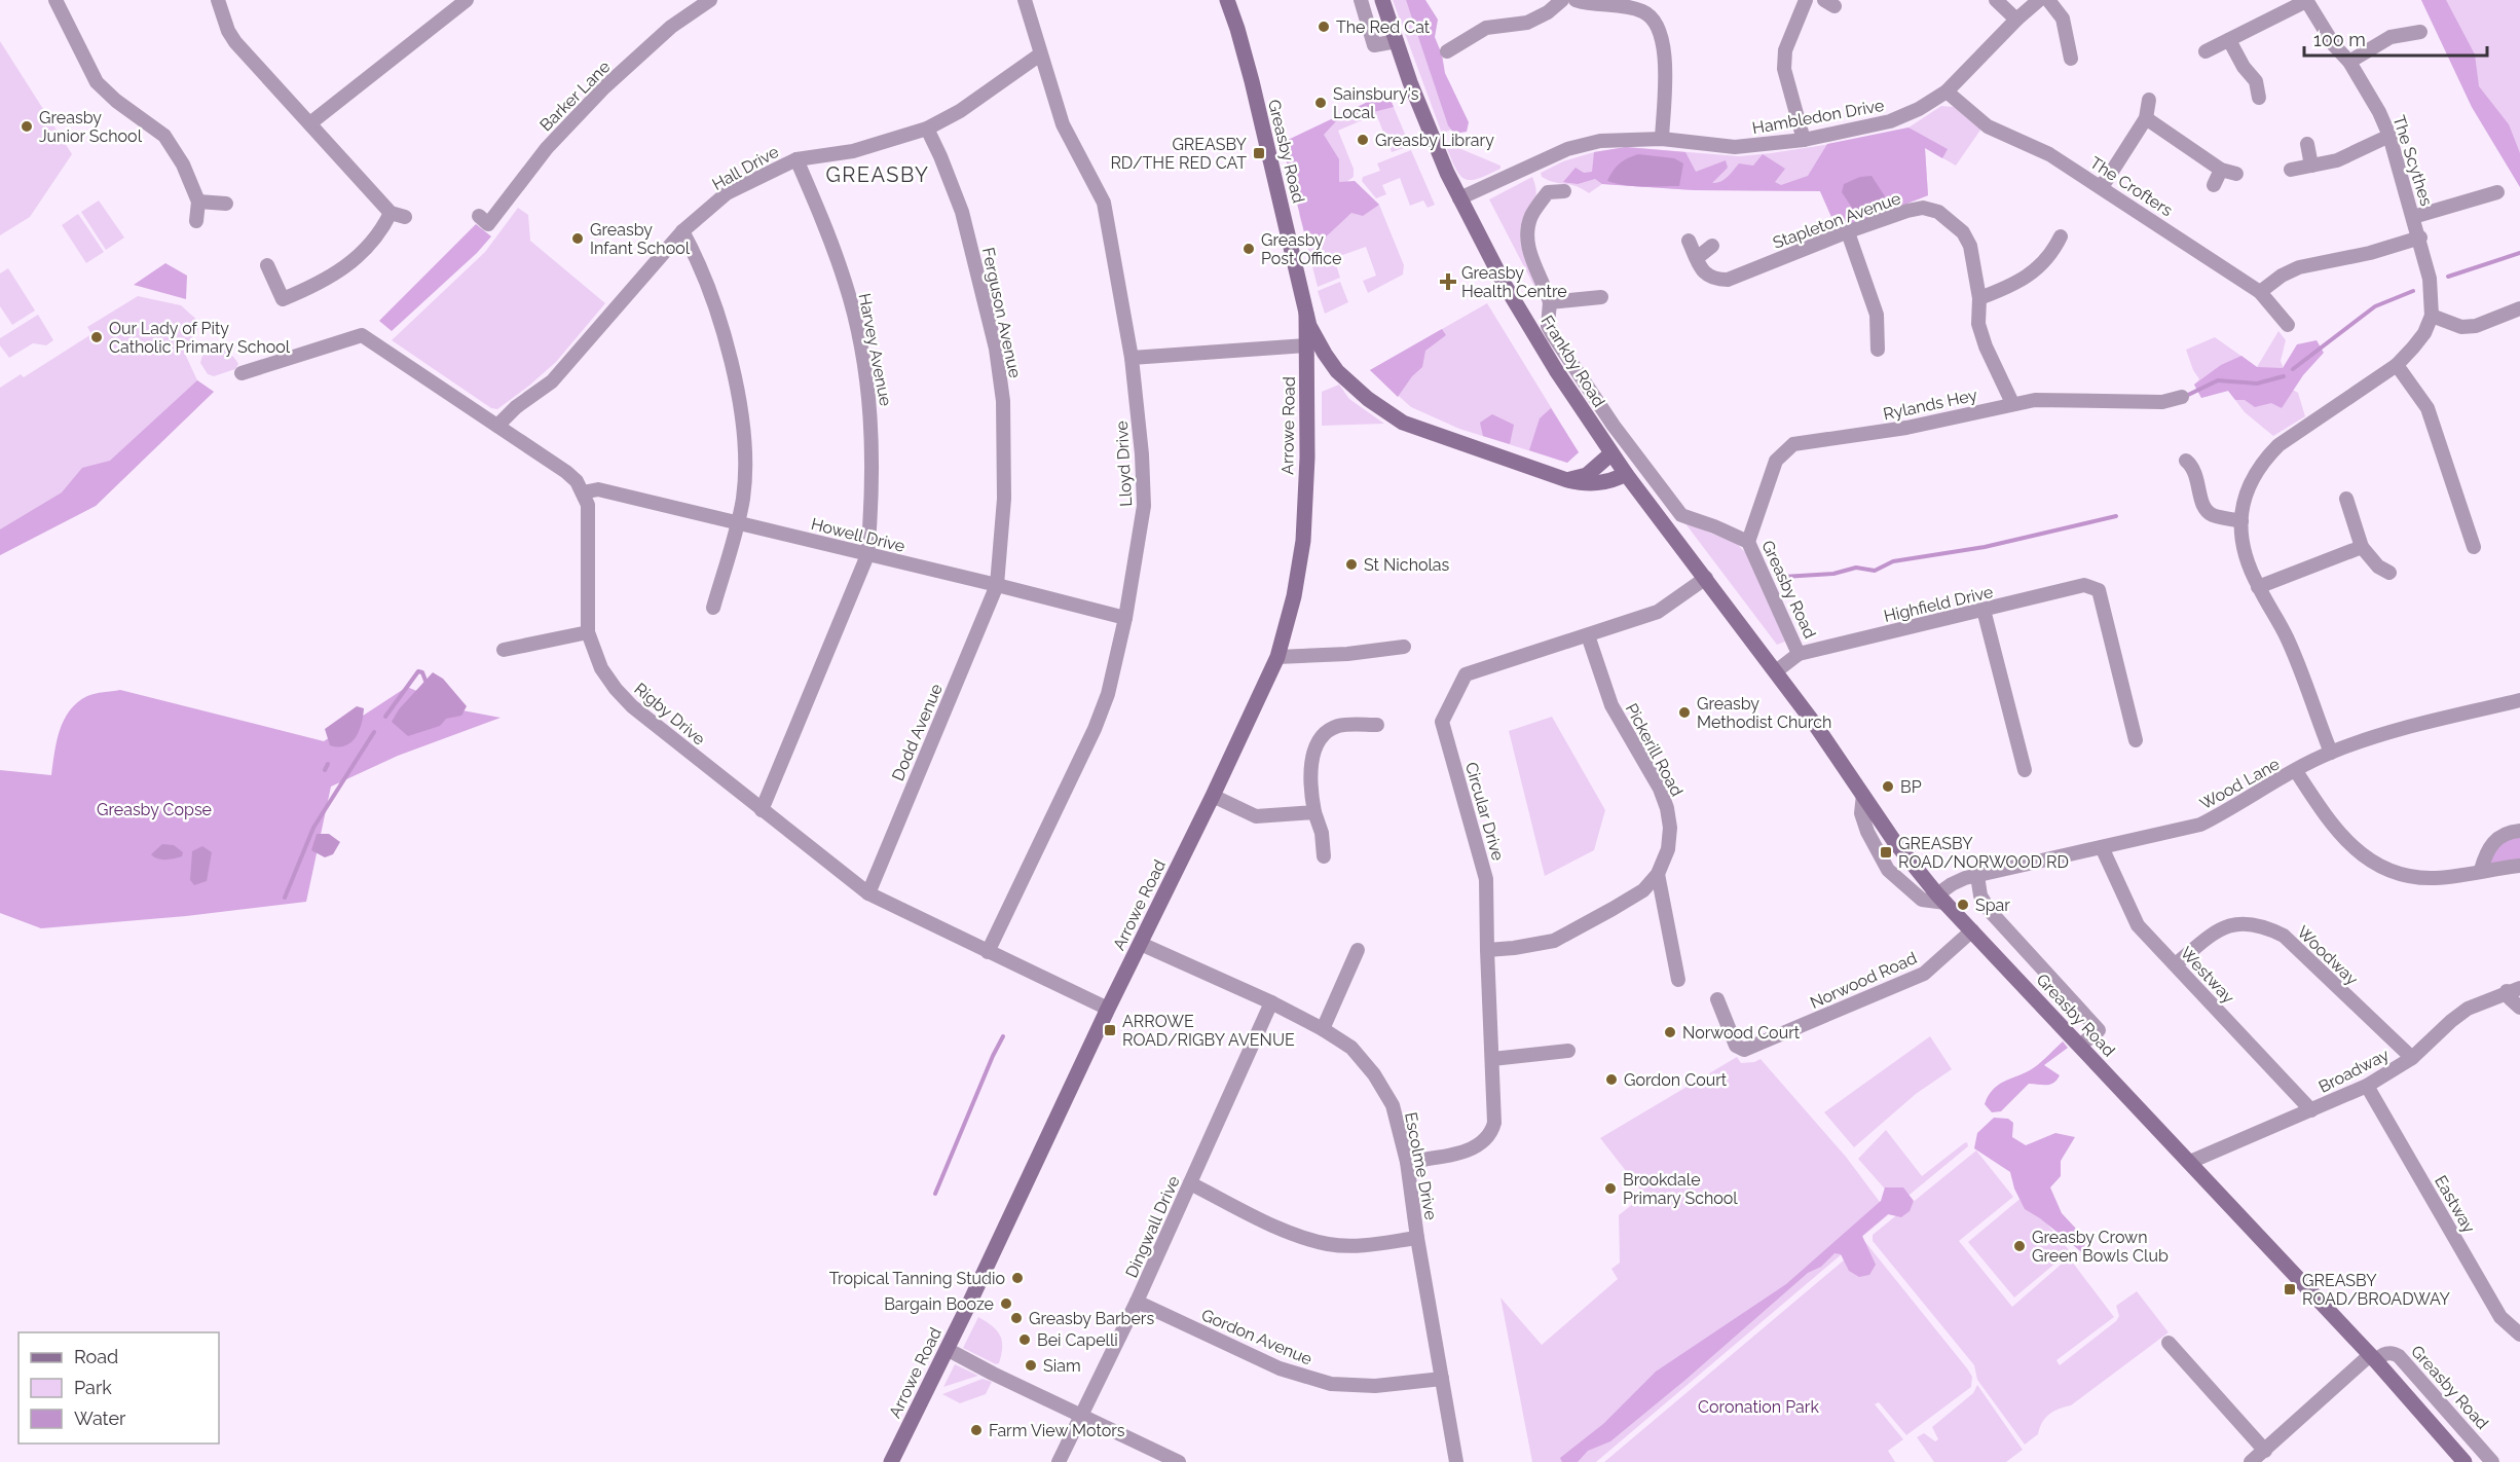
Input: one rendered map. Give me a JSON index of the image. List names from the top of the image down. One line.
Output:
{"streets":{"street":["Barker Lane","Hambledon Drive","Greasby Road","The Scythes","Hall Drive","The Crofters","Stapleton Avenue","Ferguson Avenue","Harvey Avenue","Frankby Road","Rylands Hey","Arrowe Road","Lloyd Drive","Howell Drive","Highfield Drive","Rigby Drive","Dodd Avenue","Pickerill Road","Wood Lane","Circular Drive","Woodway","Westway","Norwood Road","Broadway","Escolme Drive","Eastway","Dingwall Drive","Gordon Avenue"]},"crossings":[["Hambledon Drive","The Crofters"],["Hambledon Drive","Frankby Road"],["Greasby Road","Frankby Road"],["Greasby Road","Rylands Hey"],["Greasby Road","Arrowe Road"],["Greasby Road","Highfield Drive"],["Greasby Road","Wood Lane"],["Greasby Road","Circular Drive"],["Greasby Road","Norwood Road"],["Greasby Road","Broadway"],["Hall Drive","Ferguson Avenue"],["Hall Drive","Harvey Avenue"],["Hall Drive","Lloyd Drive"],["Hall Drive","Rigby Drive"],["Stapleton Avenue","Rylands Hey"],["Ferguson Avenue","Howell Drive"],["Ferguson Avenue","Dodd Avenue"],["Harvey Avenue","Howell Drive"],["Harvey Avenue","Rigby Drive"],["Arrowe Road","Rigby Drive"],["Arrowe Road","Escolme Drive"],["Lloyd Drive","Howell Drive"],["Lloyd Drive","Rigby Drive"],["Howell Drive","Rigby Drive"],["Howell Drive","Dodd Avenue"],["Rigby Drive","Dodd Avenue"],["Pickerill Road","Circular Drive"],["Wood Lane","Westway"],["Circular Drive","Escolme Drive"],["Woodway","Westway"],["Woodway","Broadway"],["Westway","Broadway"],["Broadway","Eastway"],["Escolme Drive","Dingwall Drive"],["Escolme Drive","Gordon Avenue"],["Dingwall Drive","Gordon Avenue"]],"districts":["GREASBY"],"parks":["Greasby Copse","Coronation Park"],"places":{"other":["The Red Cat","Sainsbury's Local","Greasby Junior School","Greasby Library","Greasby Infant School","Greasby Post Office","Our Lady of Pity Catholic Primary School","St Nicholas","Greasby Methodist Church","BP","Spar","Norwood Court","Gordon Court","Brookdale Primary School","Greasby Crown Green Bowls Club","Tropical Tanning Studio","Bargain Booze","Greasby Barbers","Bei Capelli","Siam","Farm View Motors"],"transit":["GREASBY RD/THE RED CAT","GREASBY ROAD/NORWOOD RD","ARROWE ROAD/RIGBY AVENUE","GREASBY ROAD/BROADWAY"],"health":["Greasby Health Centre"]},"legend":["Road","Park","Water"],"scale_bar":"100 m"}
